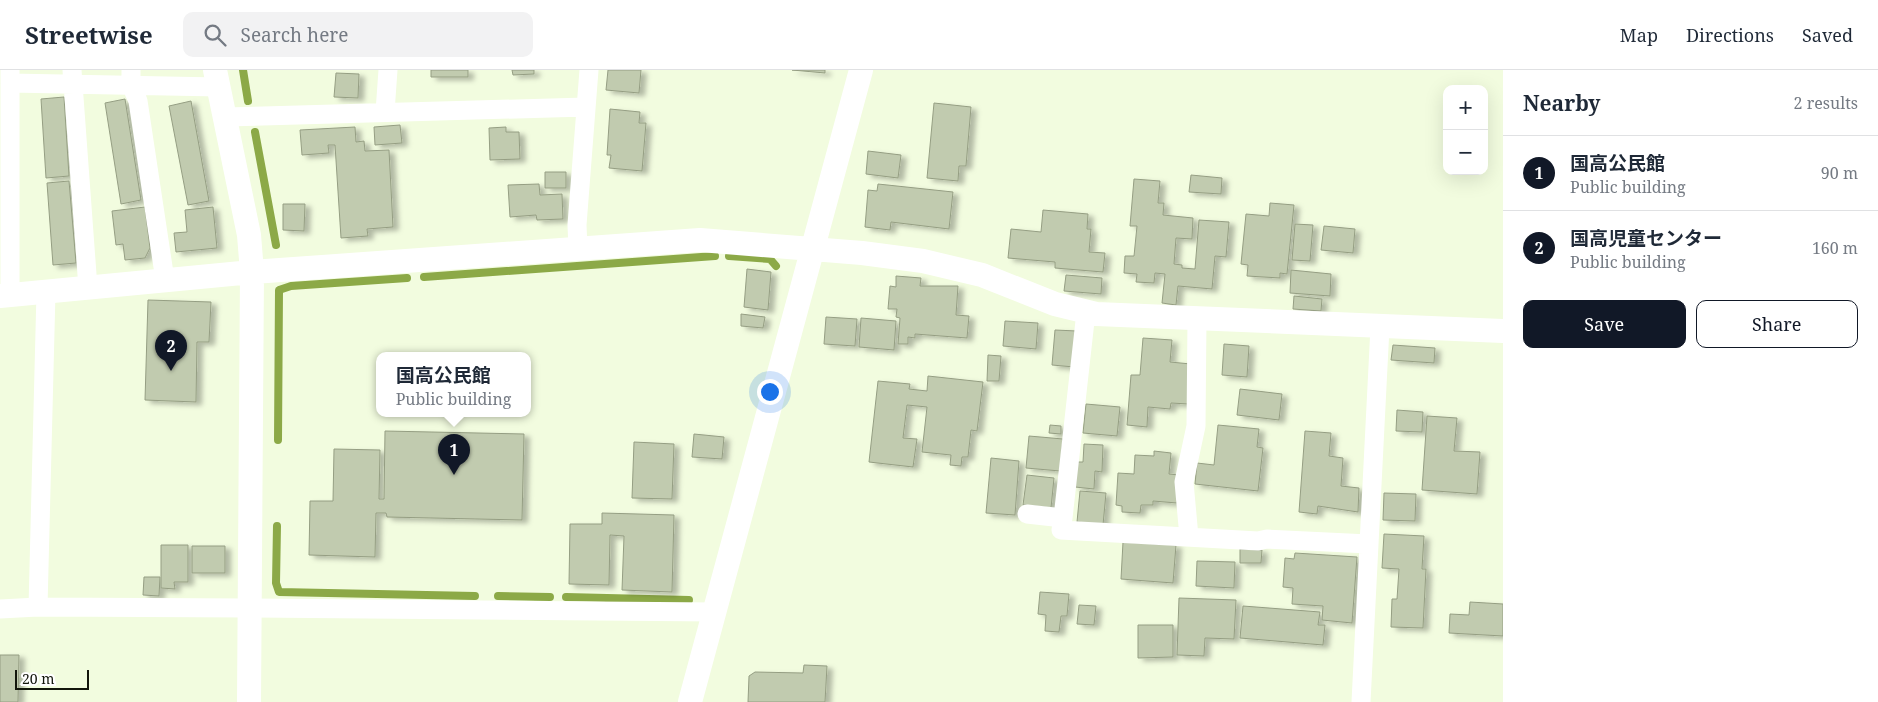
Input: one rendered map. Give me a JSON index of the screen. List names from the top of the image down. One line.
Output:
{"scale_bar":"20 m","page":{"header":"Streetwise","search":"Search here","nav":["Map","Directions","Saved"],"heading":["Nearby","2 results"],"map_buttons":["+","−"],"list":[{"mark":"1","name":"国高公民館","note":"Public building","value":"90 m"},{"mark":"2","name":"国高児童センター","note":"Public building","value":"160 m"}],"buttons":["Save","Share"],"pins":["2","1"],"popup":["国高公民館","Public building"],"scale":"20 m"}}
